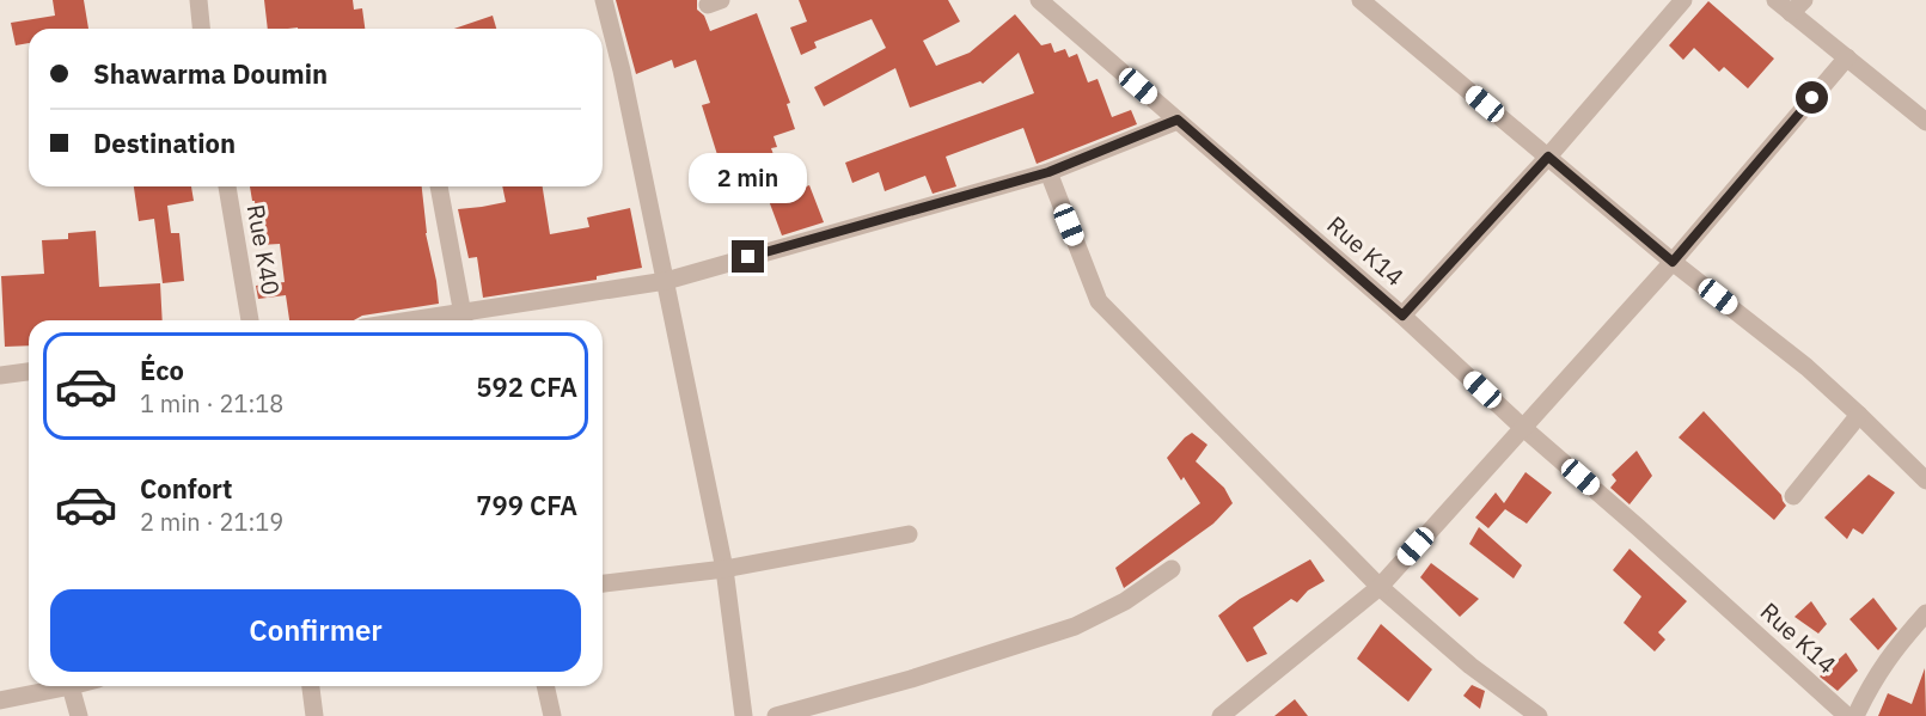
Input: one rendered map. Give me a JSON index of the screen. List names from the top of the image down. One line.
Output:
{"streets":{"street":["Rue K40","Rue K14"]},"page":{"banner":["Shawarma Doumin","Destination"],"bubble":"2 min","list":[{"name":"Éco","note":"1 min · 21:18","value":"592 CFA"},{"name":"Confort","note":"2 min · 21:19","value":"799 CFA"}],"buttons":"Confirmer"}}
